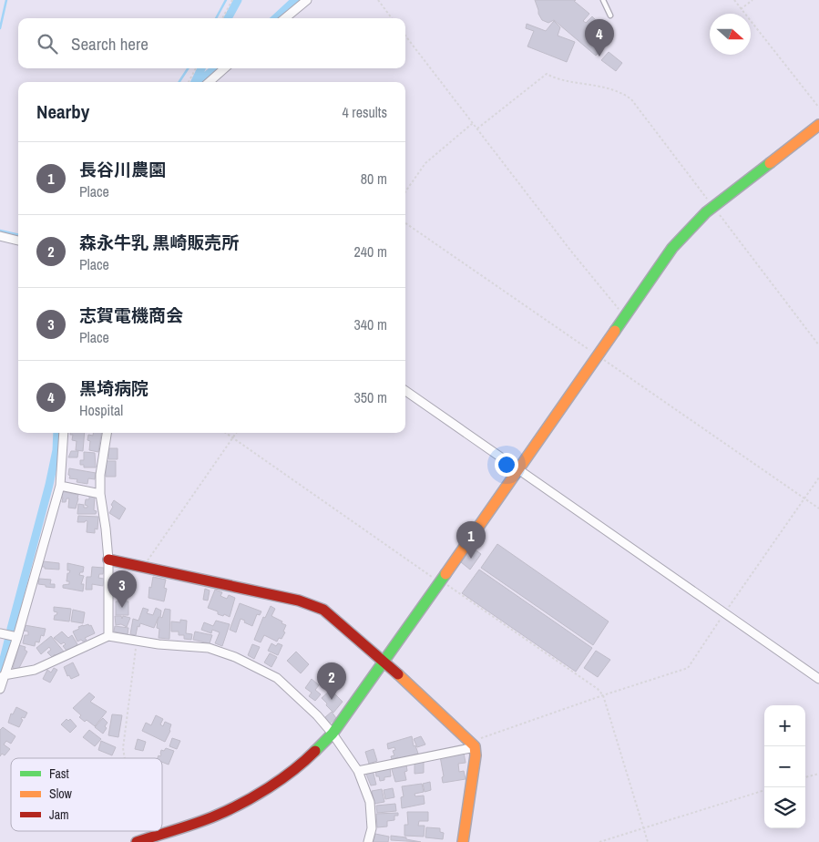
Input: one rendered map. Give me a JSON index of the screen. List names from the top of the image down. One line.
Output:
{"legend":["Fast","Slow","Jam"],"north":"right","page":{"search":"Search here","pins":["4","1","3","2"],"heading":["Nearby","4 results"],"list":[{"mark":"1","name":"長谷川農園","note":"Place","value":"80 m"},{"mark":"2","name":"森永牛乳 黒崎販売所","note":"Place","value":"240 m"},{"mark":"3","name":"志賀電機商会","note":"Place","value":"340 m"},{"mark":"4","name":"黒埼病院","note":"Hospital","value":"350 m"}],"map_buttons":["+","−"]}}
